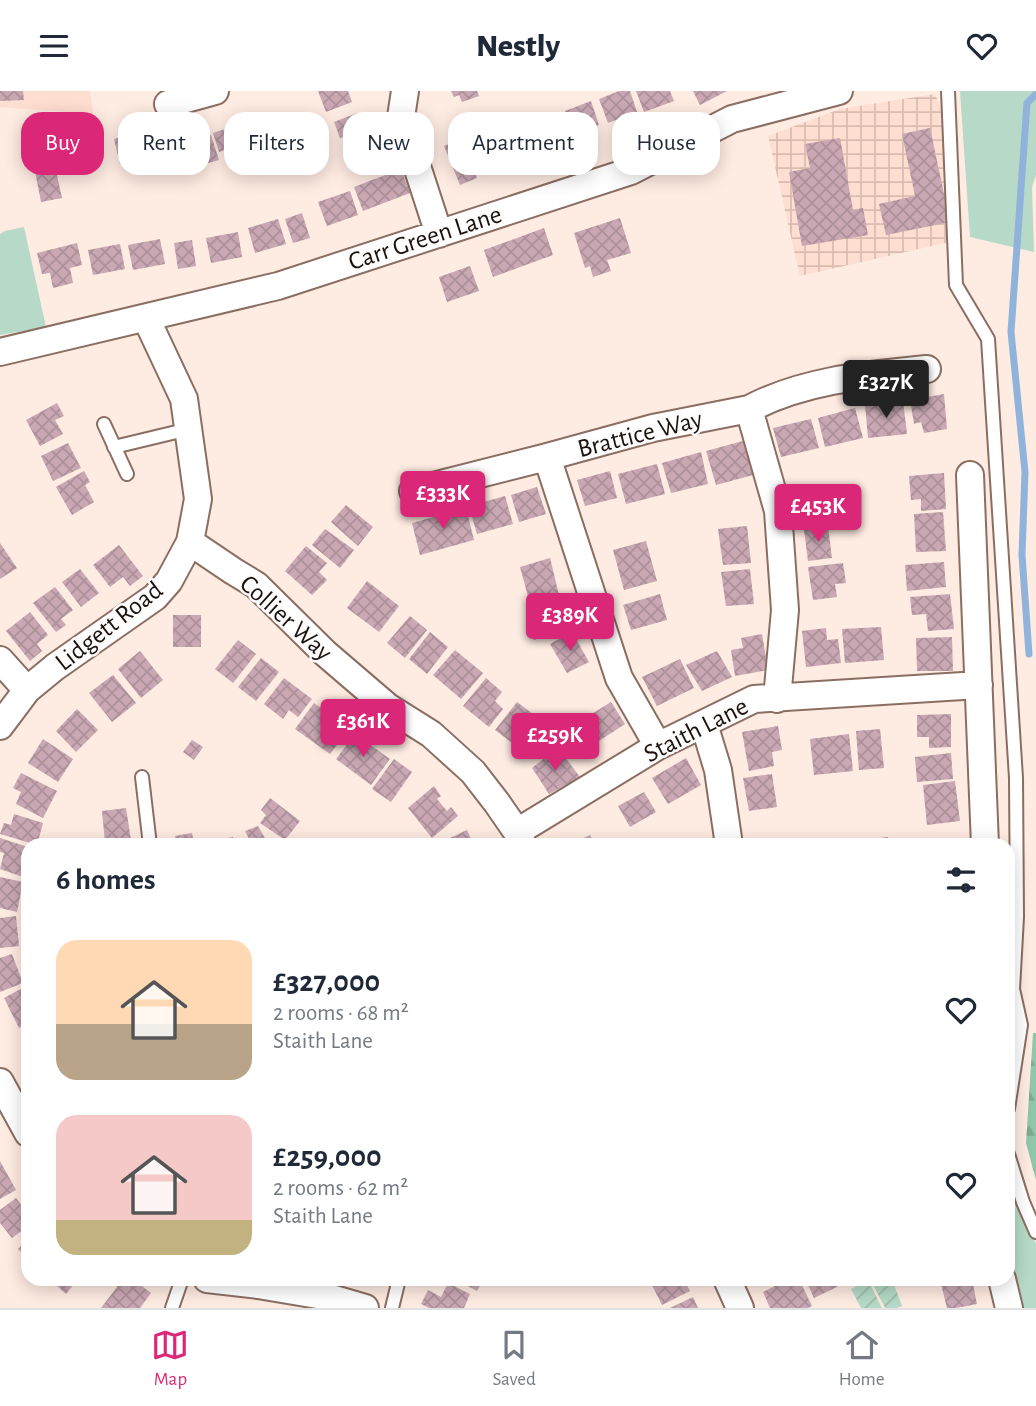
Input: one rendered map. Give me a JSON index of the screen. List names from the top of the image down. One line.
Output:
{"streets":{"street":["Carr Green Lane","Brattice Way","Collier Way","Lidgett Road","Staith Lane"]},"crossings":[["Carr Green Lane","Lidgett Road"],["Brattice Way","Staith Lane"],["Collier Way","Lidgett Road"]],"page":{"header":"Nestly","chip":["Buy","Rent","Filters","New","Apartment","House"],"price":["£327K","£333K","£453K","£389K","£361K","£259K"],"heading":"6 homes","list":[{"name":"£327,000","note":"2 rooms · 68 m² · Staith Lane"},{"name":"£259,000","note":"2 rooms · 62 m² · Staith Lane"}],"tabs":["Map","Saved","Home"]}}
